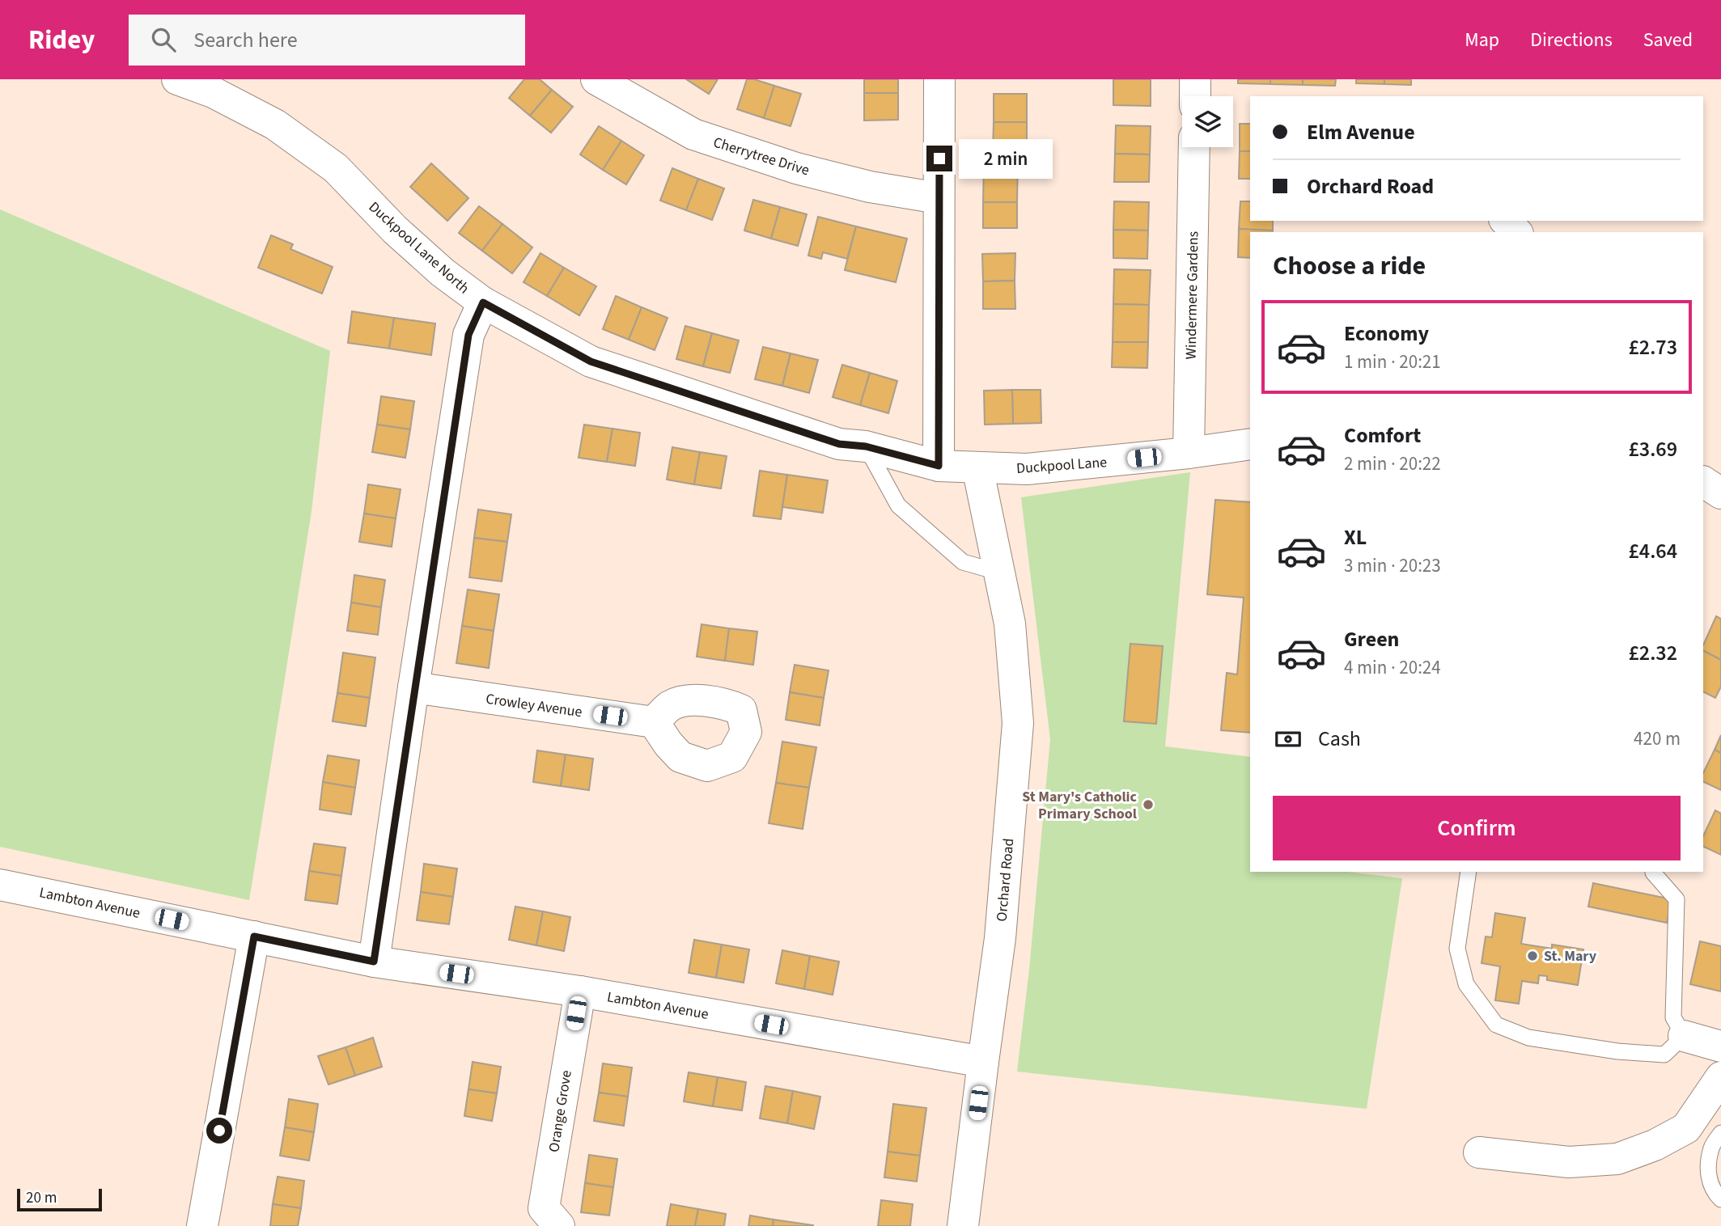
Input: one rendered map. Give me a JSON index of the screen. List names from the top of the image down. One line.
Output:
{"streets":{"street":["Cherrytree Drive","Duckpool Lane North","Windermere Gardens","Duckpool Lane","Crowley Avenue","Orchard Road","Lambton Avenue","Orange Grove"]},"crossings":[["Duckpool Lane North","Duckpool Lane"],["Windermere Gardens","Duckpool Lane"],["Duckpool Lane","Orchard Road"],["Orchard Road","Lambton Avenue"],["Lambton Avenue","Orange Grove"]],"places":["St Mary's Catholic Primary School","St. Mary"],"scale_bar":"20 m","page":{"header":"Ridey","search":"Search here","nav":["Map","Directions","Saved"],"banner":["Elm Avenue","Orchard Road"],"bubble":"2 min","heading":"Choose a ride","list":[{"name":"Economy","note":"1 min · 20:21","value":"£2.73"},{"name":"Comfort","note":"2 min · 20:22","value":"£3.69"},{"name":"XL","note":"3 min · 20:23","value":"£4.64"},{"name":"Green","note":"4 min · 20:24","value":"£2.32"}],"pay":["Cash","420 m"],"buttons":"Confirm","scale":"20 m"}}
